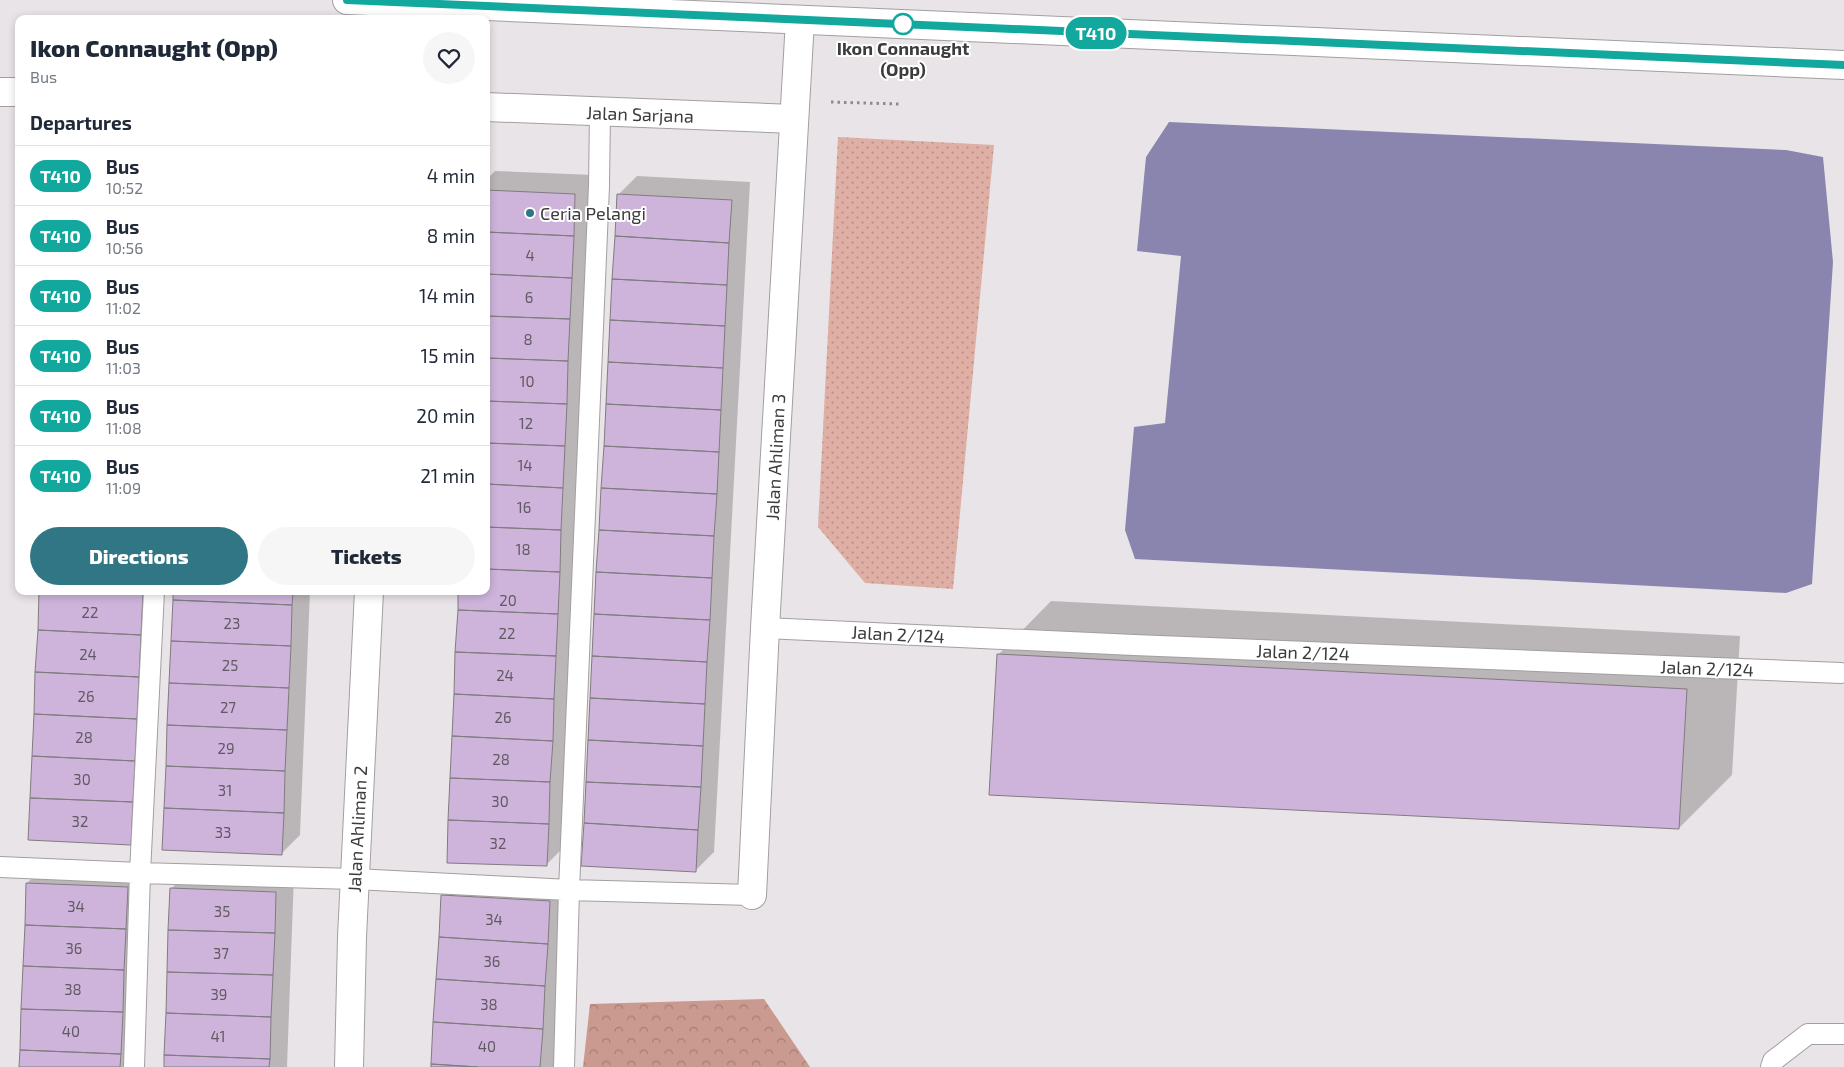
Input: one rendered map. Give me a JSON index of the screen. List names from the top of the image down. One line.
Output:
{"streets":{"main road":["Jalan Sarjana","Jalan Ahliman 3","Jalan Ahliman 2"],"lane":["Jalan 2/124"]},"crossings":[["Jalan Sarjana","Jalan Ahliman 3"],["Jalan Ahliman 3","Jalan 2/124"]],"places":["Ikon Connaught (Opp)","Ceria Pelangi"],"lines":["bus line T410"],"house_numbers":["4","6","8","10","12","14","16","18","20","22","23","22","24","25","24","26","27","26","28","29","28","30","31","30","32","33","32","34","35","34","36","37","36","38","39","38","40","41","40"],"page":{"on_map":"T410","heading":[["Ikon Connaught (Opp)","Bus"],"Departures"],"list":[{"mark":"T410","name":"Bus","note":"10:52","value":"4 min"},{"mark":"T410","name":"Bus","note":"10:56","value":"8 min"},{"mark":"T410","name":"Bus","note":"11:02","value":"14 min"},{"mark":"T410","name":"Bus","note":"11:03","value":"15 min"},{"mark":"T410","name":"Bus","note":"11:08","value":"20 min"},{"mark":"T410","name":"Bus","note":"11:09","value":"21 min"}],"buttons":["Directions","Tickets"]}}
